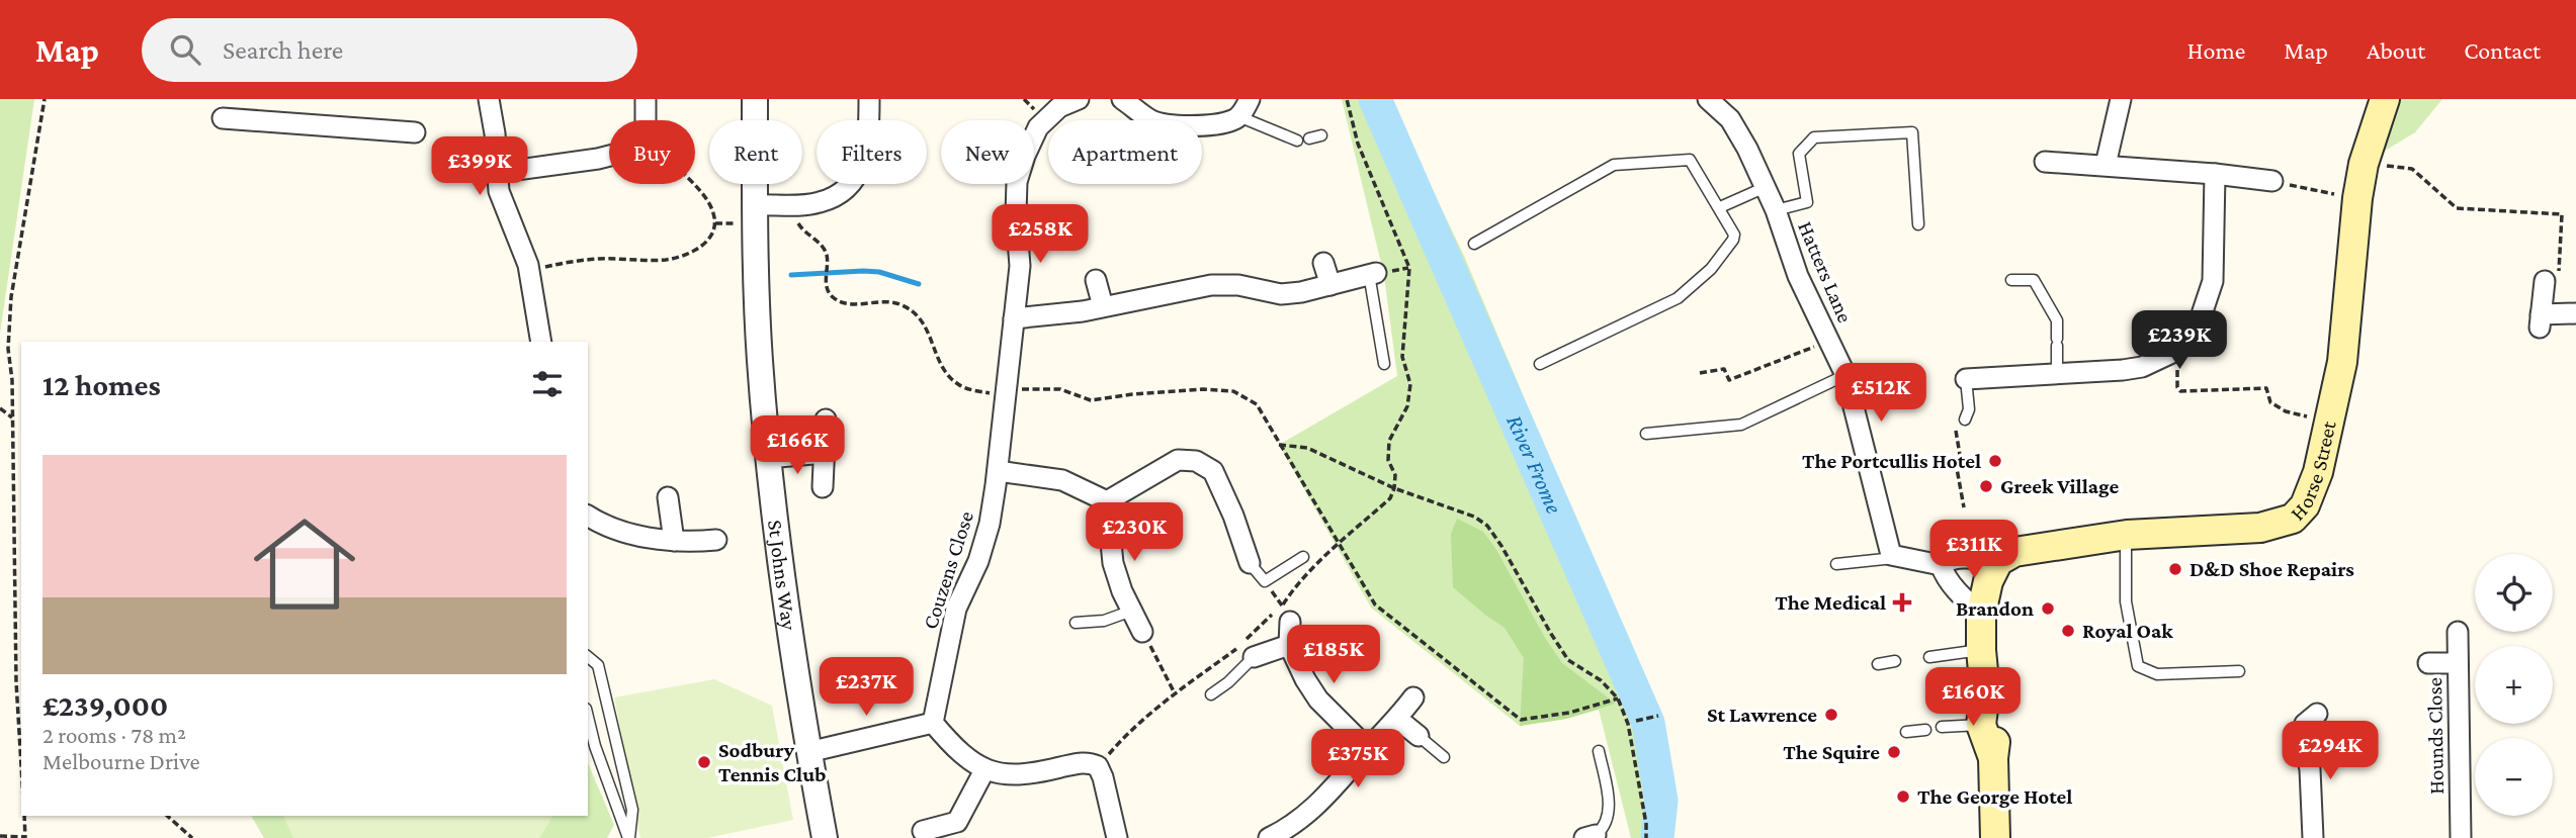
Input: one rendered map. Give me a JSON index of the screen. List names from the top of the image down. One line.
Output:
{"streets":{"main road":["Horse Street"],"street":["Hatters Lane","Couzens Close","St Johns Way","Hounds Close"]},"water":["River Frome"],"places":{"other":["The Portcullis Hotel","Greek Village","D&D Shoe Repairs","Brandon","Royal Oak","St Lawrence","The Squire","Sodbury Tennis Club","The George Hotel"],"health":["The Medical"]},"page":{"header":"Map","search":"Search here","nav":["Home","Map","About","Contact"],"chip":["Buy","Rent","Filters","New","Apartment"],"price":["£399K","£258K","£239K","£512K","£166K","£230K","£311K","£185K","£237K","£160K","£294K","£375K"],"heading":"12 homes","list":[{"name":"£239,000","note":"2 rooms · 78 m² · Melbourne Drive"}],"map_buttons":["+","−"]}}
